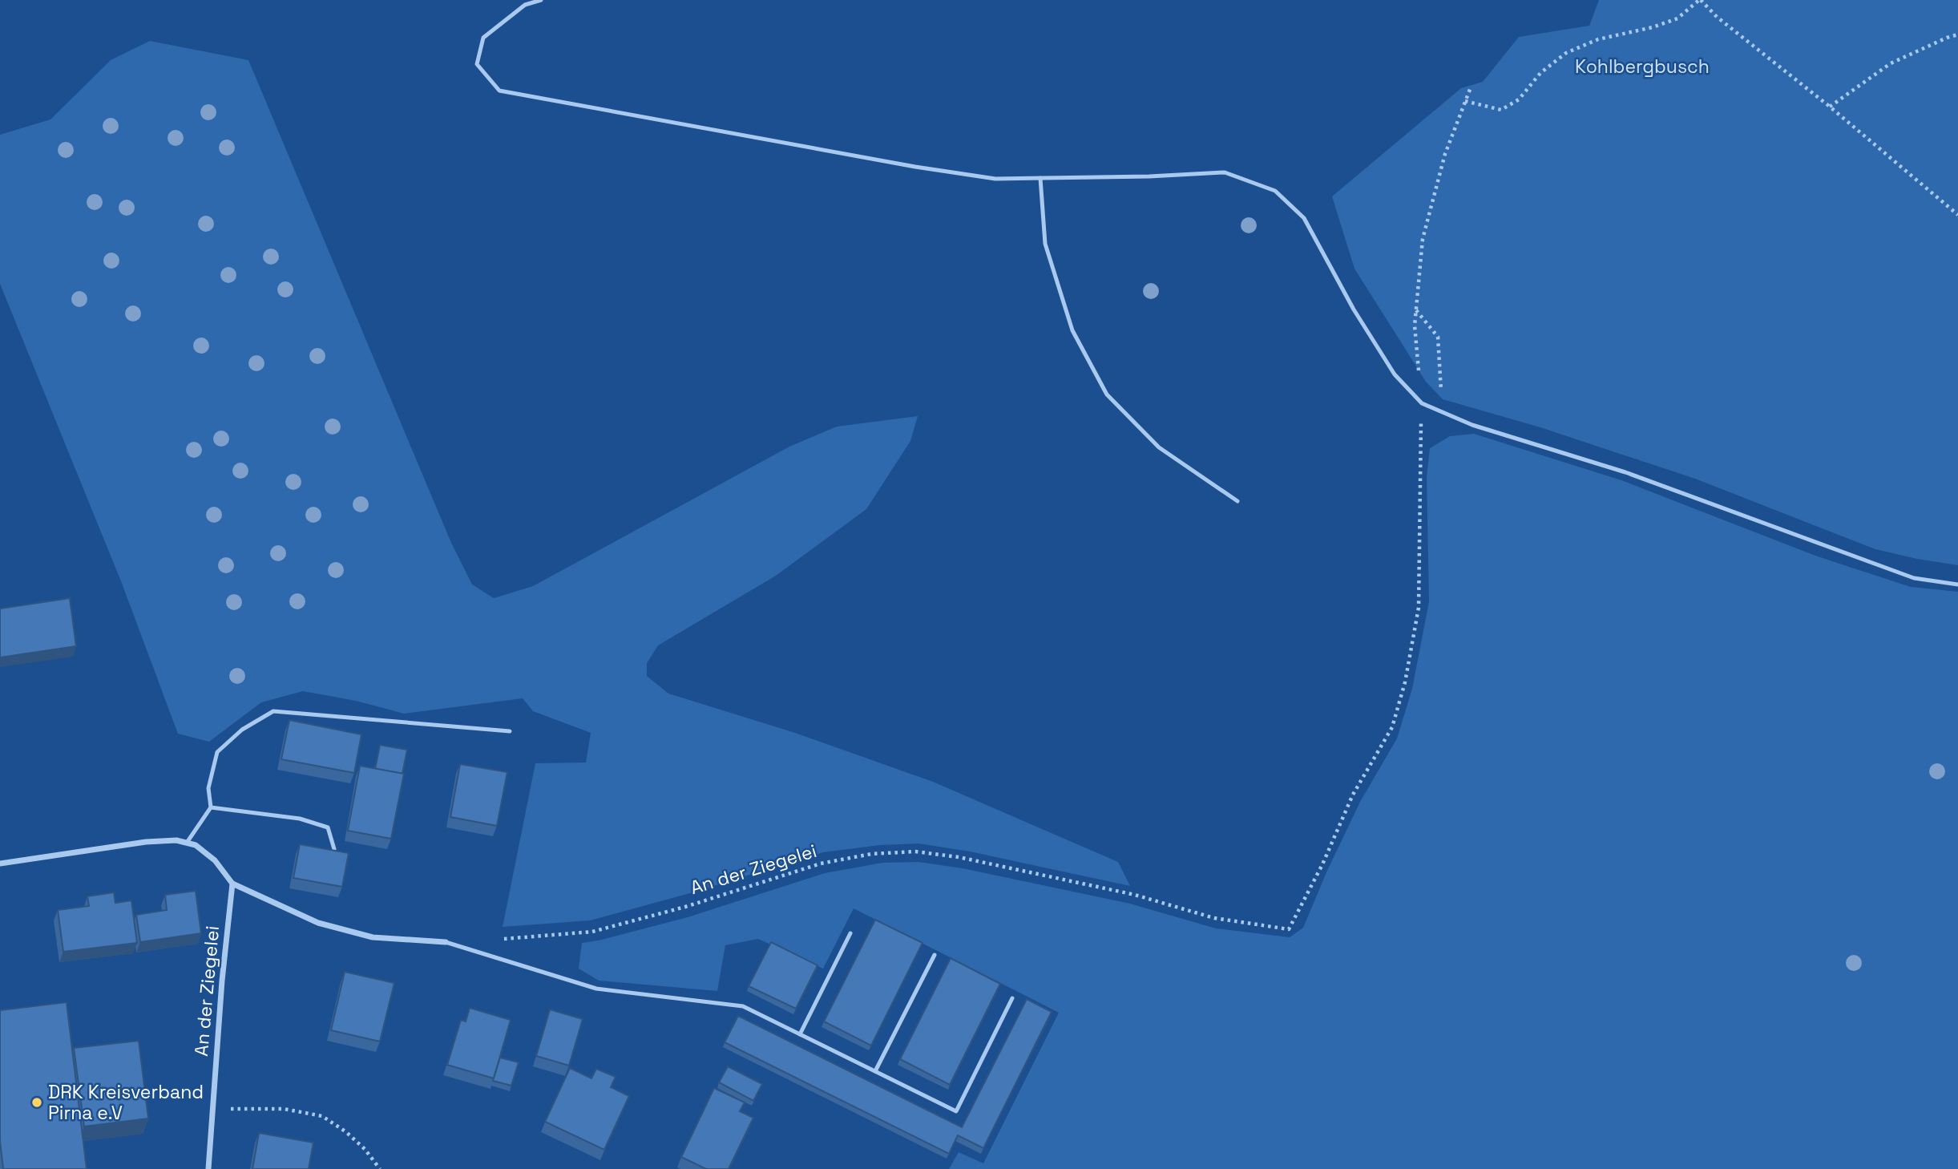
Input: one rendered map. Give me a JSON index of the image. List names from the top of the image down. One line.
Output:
{"streets":{"street":["An der Ziegelei"]},"parks":["Kohlbergbusch"],"places":["DRK Kreisverband Pirna e.V"]}
